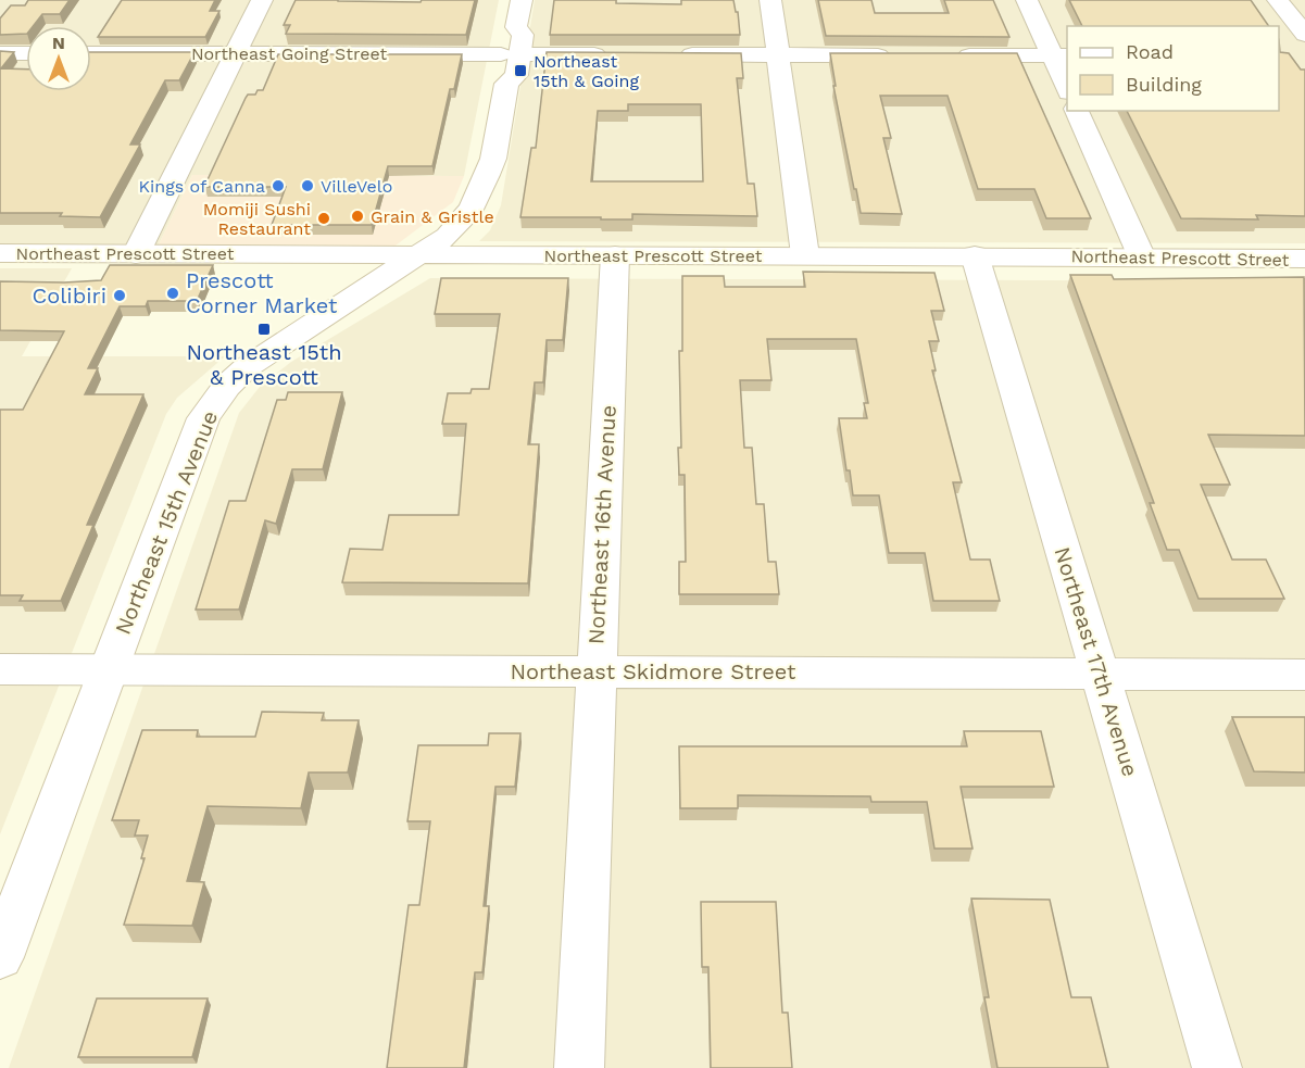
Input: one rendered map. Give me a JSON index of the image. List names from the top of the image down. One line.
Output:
{"streets":{"street":["Northeast Going Street","Northeast Prescott Street","Northeast 15th Avenue","Northeast 16th Avenue","Northeast 17th Avenue","Northeast Skidmore Street"]},"crossings":[["Northeast Going Street","Northeast 15th Avenue"],["Northeast Prescott Street","Northeast 15th Avenue"],["Northeast Prescott Street","Northeast 16th Avenue"],["Northeast Prescott Street","Northeast 17th Avenue"],["Northeast 15th Avenue","Northeast Skidmore Street"],["Northeast 16th Avenue","Northeast Skidmore Street"],["Northeast 17th Avenue","Northeast Skidmore Street"]],"places":{"transit":["Northeast 15th & Going","Northeast 15th & Prescott"],"other":["Kings of Canna","VilleVelo","Grain & Gristle","Momiji Sushi Restaurant","Prescott Corner Market","Colibiri"]},"legend":["Road","Building"],"north":"top"}
